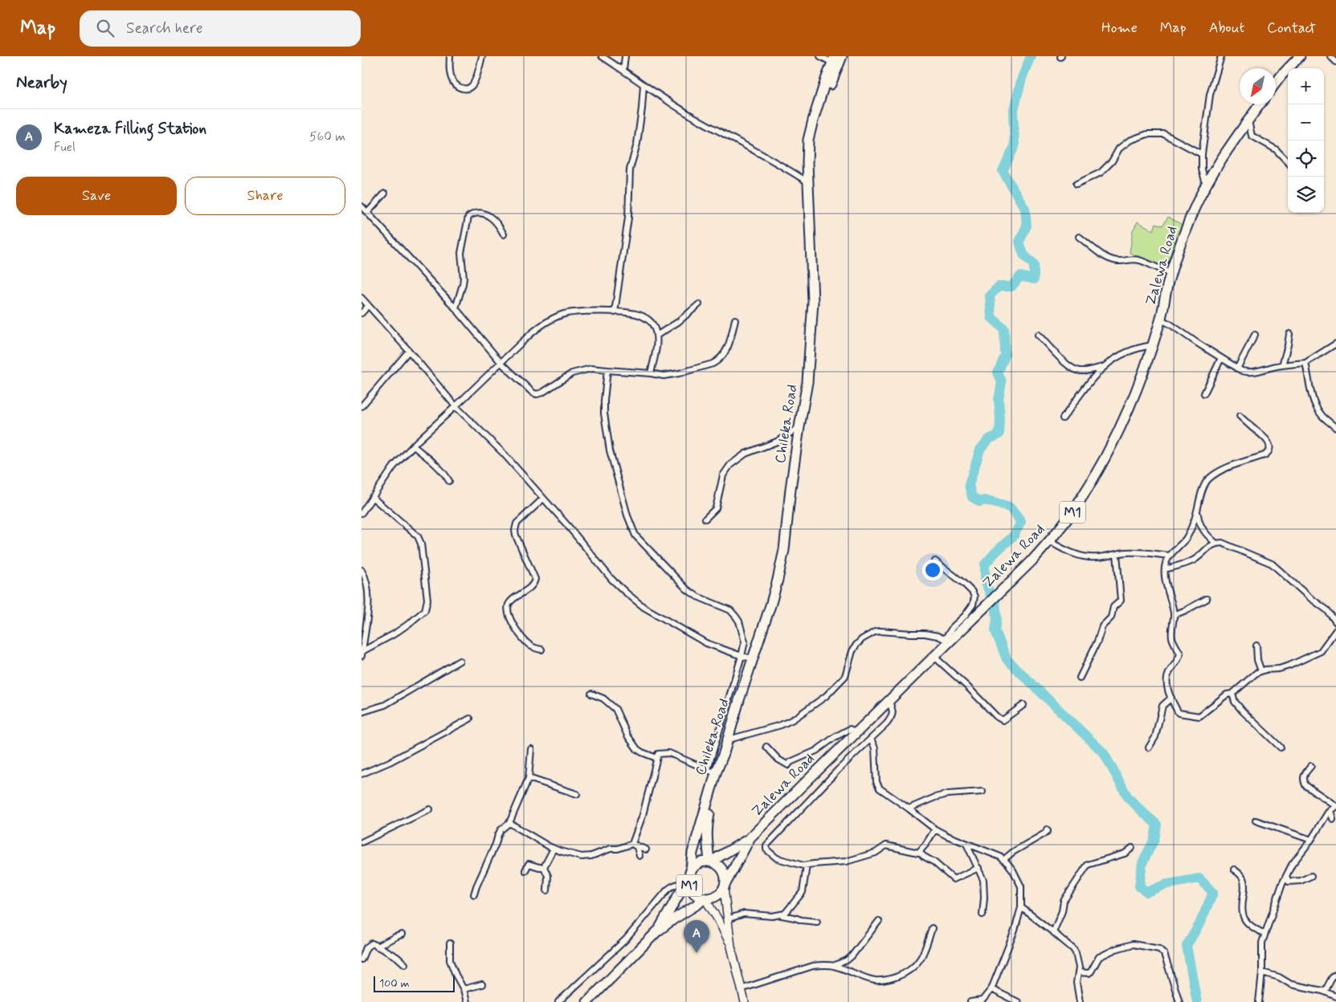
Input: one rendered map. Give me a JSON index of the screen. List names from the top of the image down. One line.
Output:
{"streets":{"highway":["Zalewa Road","Chileka Road","M1"]},"crossings":[["Zalewa Road","Chileka Road"],["Zalewa Road","M1"],["Chileka Road","M1"]],"scale_bar":"100 m","north":"bottom left","page":{"header":"Map","search":"Search here","nav":["Home","Map","About","Contact"],"heading":"Nearby","map_buttons":["+","−"],"list":[{"mark":"A","name":"Kameza Filling Station","note":"Fuel","value":"560 m"}],"buttons":["Save","Share"],"pins":"A","scale":"100 m"}}
